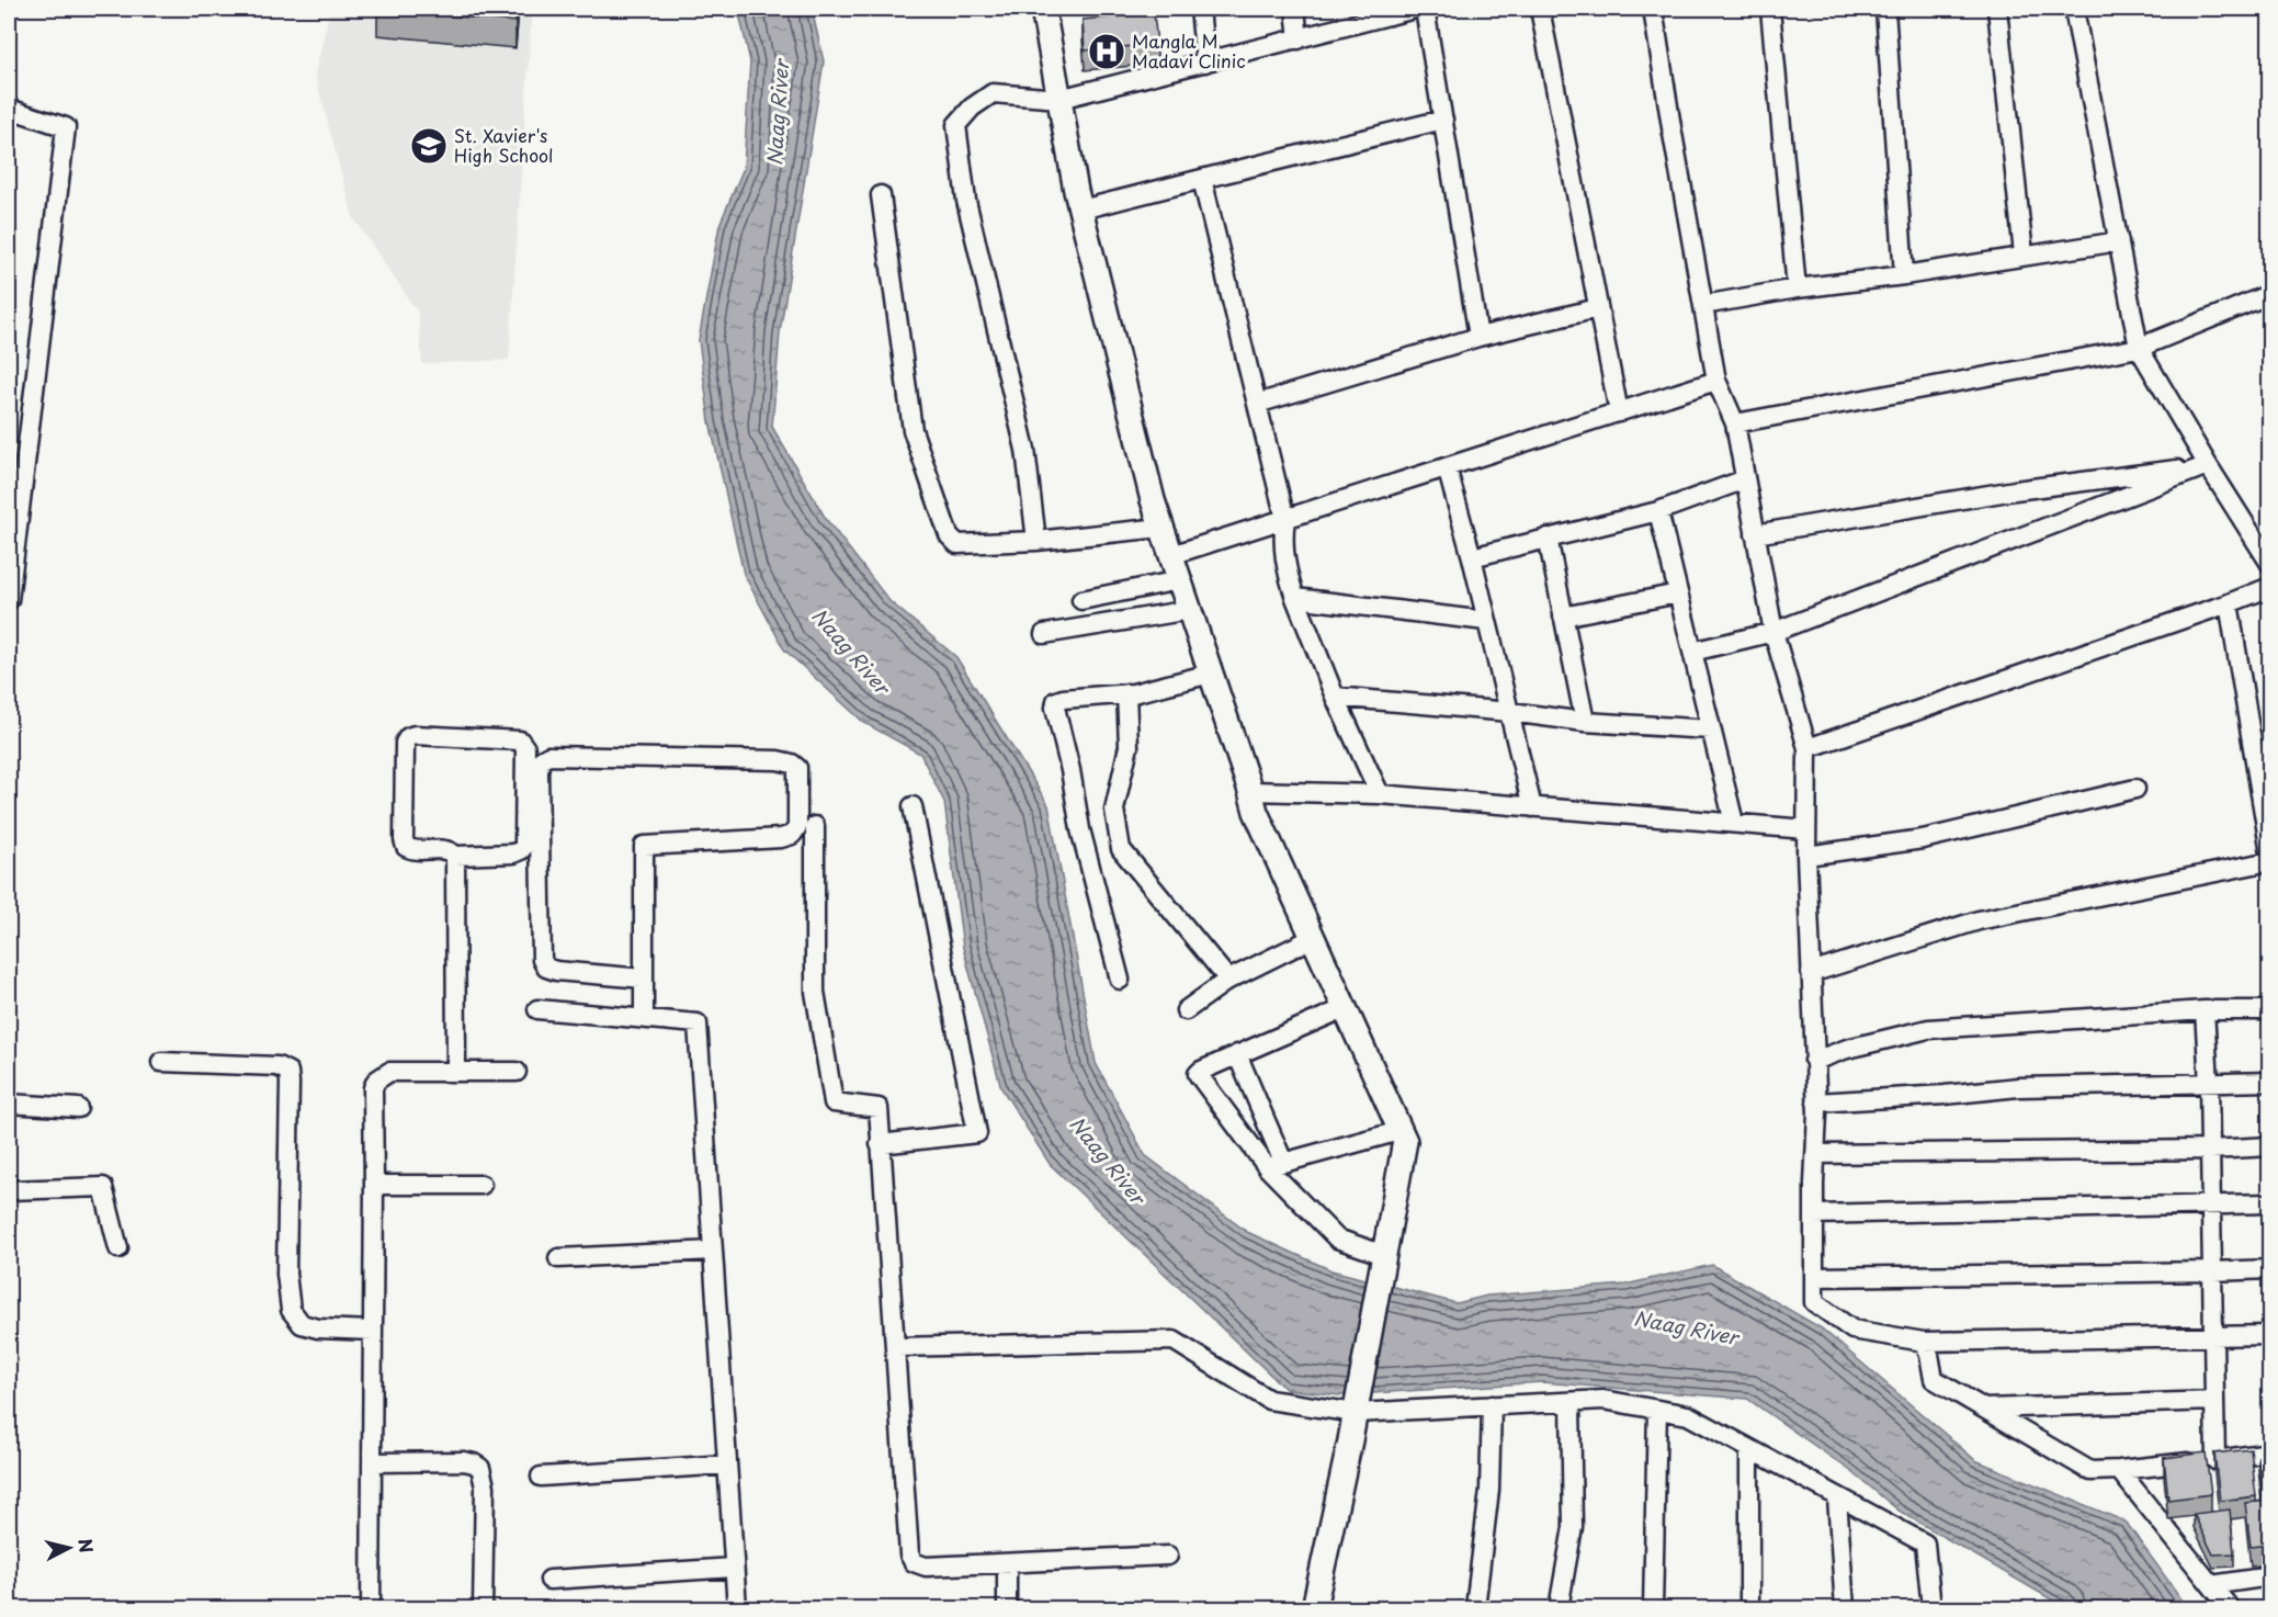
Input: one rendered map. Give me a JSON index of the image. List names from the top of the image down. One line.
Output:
{"water":["Naag River"],"places":{"hospital":["Mangla M Madavi Clinic"],"school or university":["St. Xavier's High School"]},"north":"right"}
